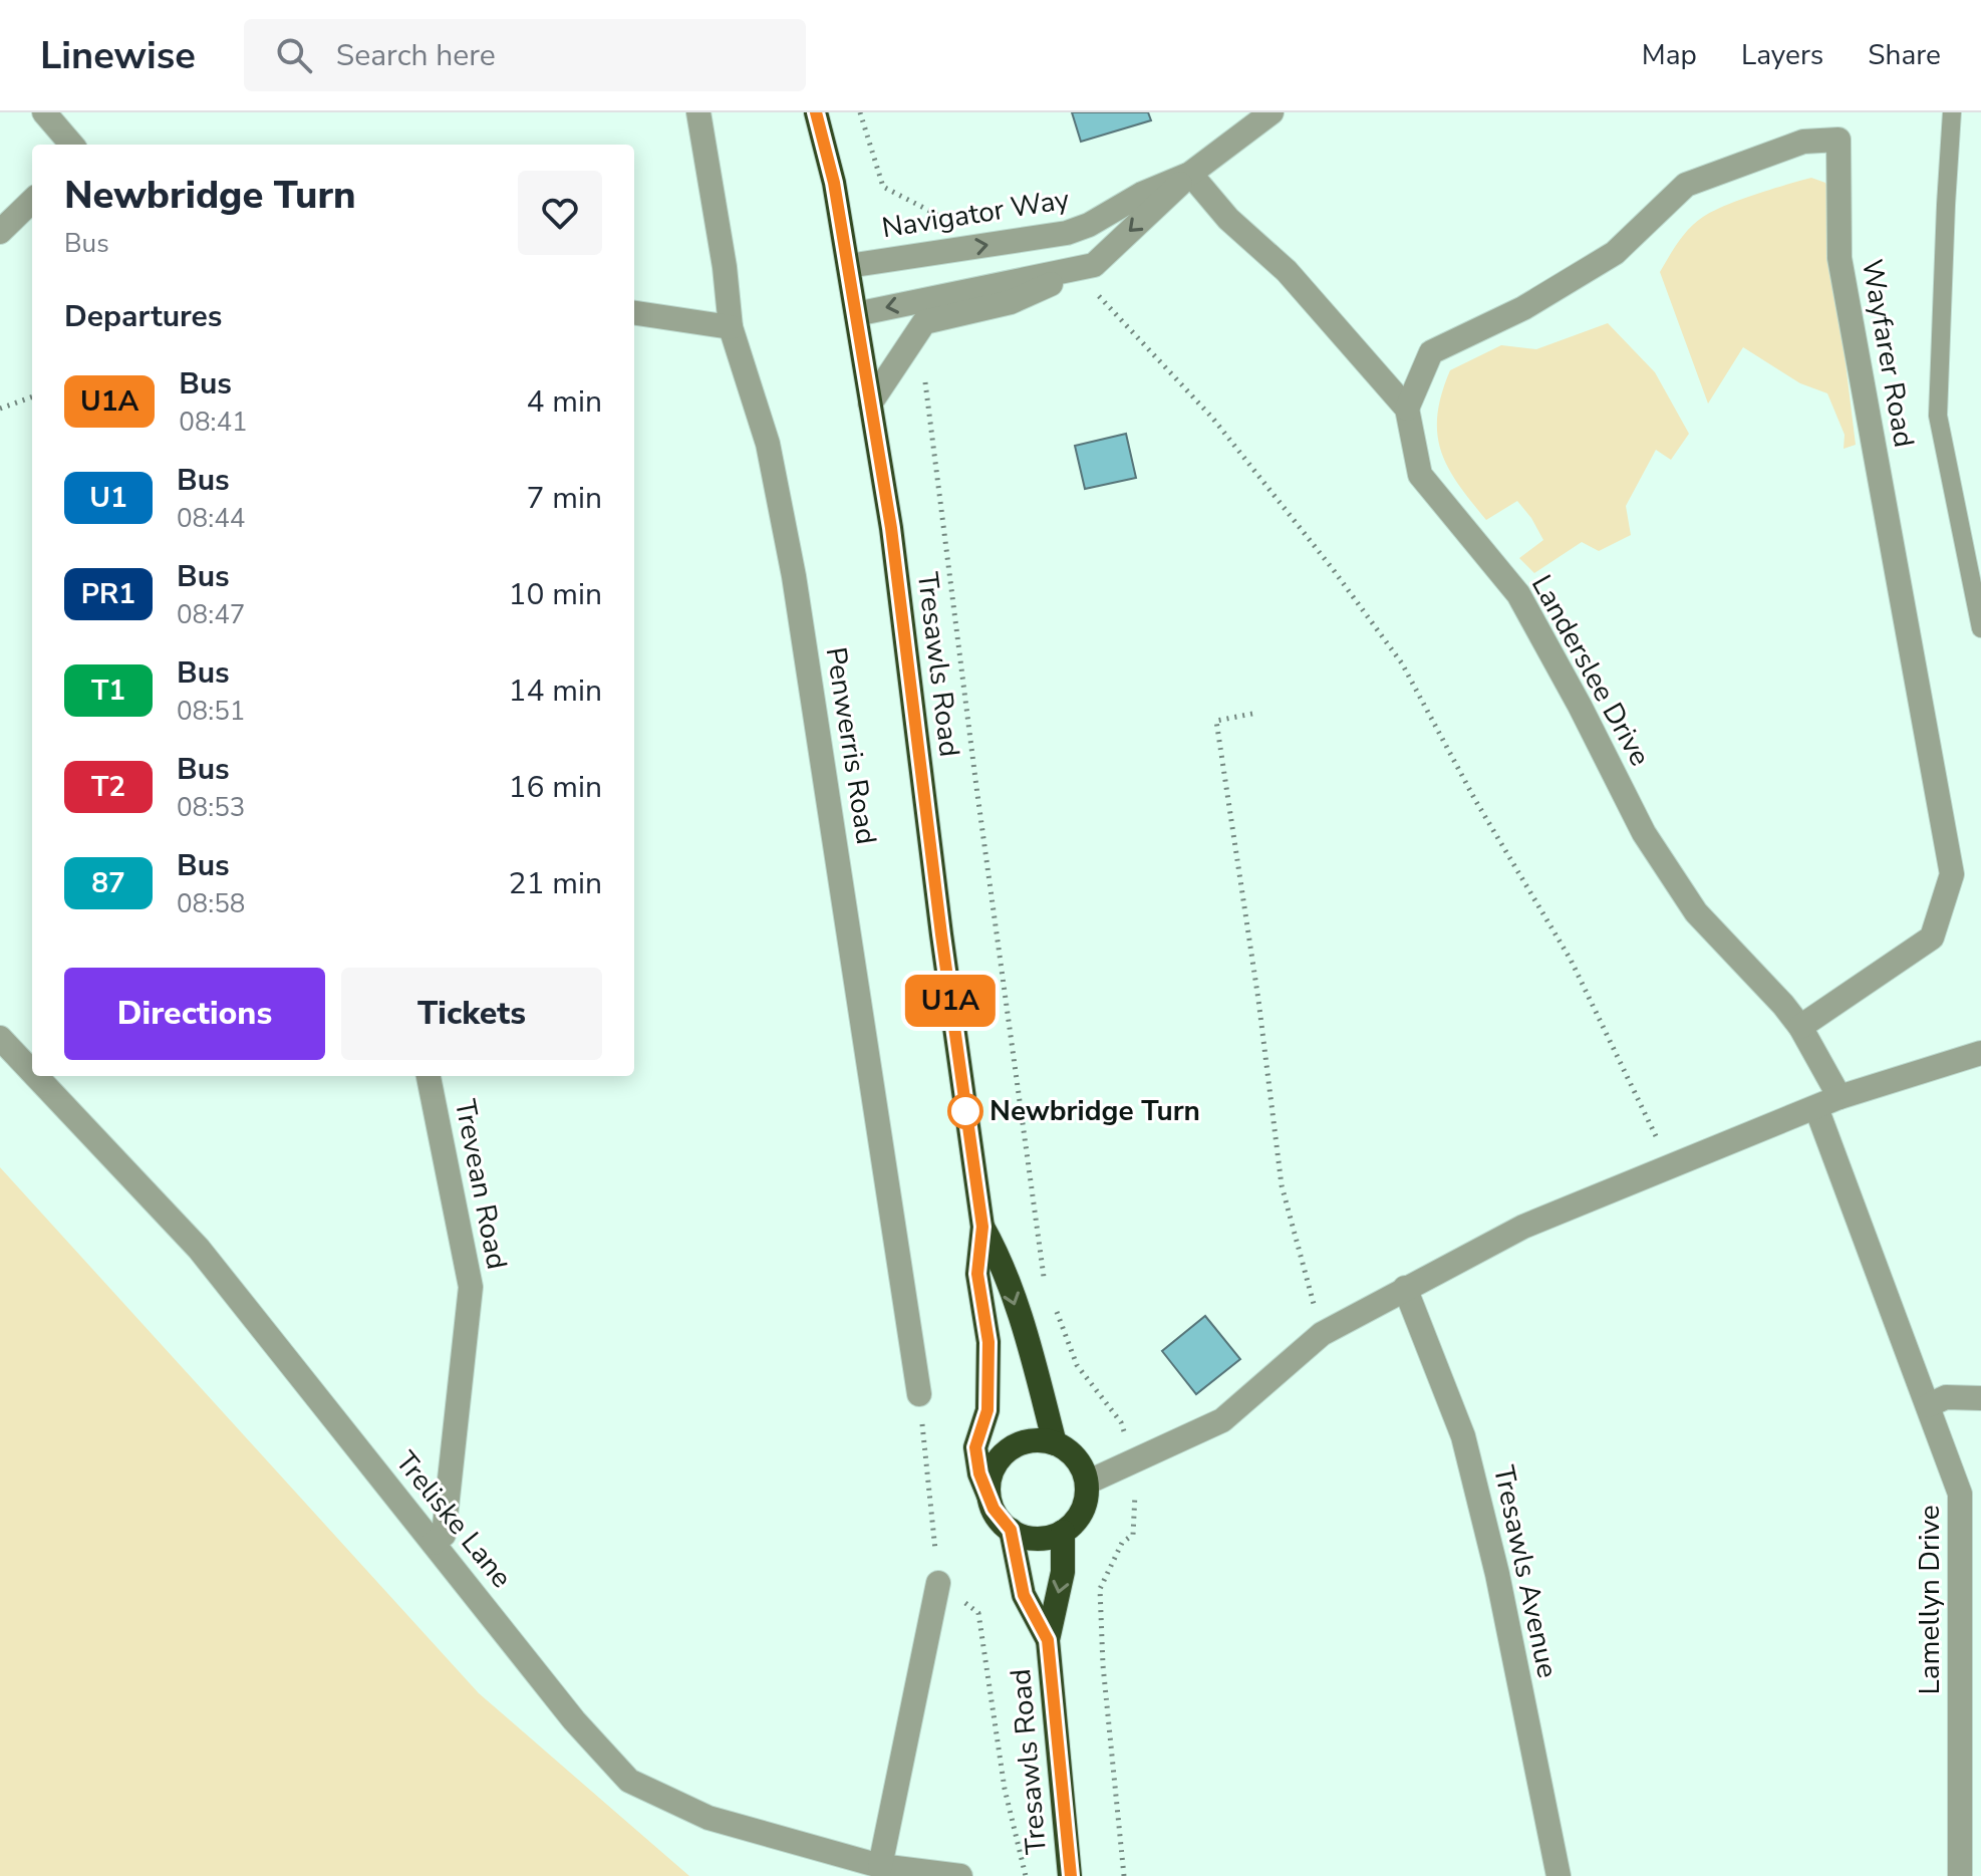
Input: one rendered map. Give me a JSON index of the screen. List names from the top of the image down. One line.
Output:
{"streets":{"highway":["Tresawls Road"],"street":["Navigator Way","Wayfarer Road","Landerslee Drive","Penwerris Road","Trevean Road","Treliske Lane","Tresawls Avenue","Lamellyn Drive"]},"crossings":[["Navigator Way","Tresawls Road"],["Wayfarer Road","Landerslee Drive"],["Trevean Road","Treliske Lane"]],"places":["Newbridge Turn"],"lines":["bus line U1A"],"page":{"header":"Linewise","search":"Search here","nav":["Map","Layers","Share"],"on_map":"U1A","heading":[["Newbridge Turn","Bus"],"Departures"],"list":[{"mark":"U1A","name":"Bus","note":"08:41","value":"4 min"},{"mark":"U1","name":"Bus","note":"08:44","value":"7 min"},{"mark":"PR1","name":"Bus","note":"08:47","value":"10 min"},{"mark":"T1","name":"Bus","note":"08:51","value":"14 min"},{"mark":"T2","name":"Bus","note":"08:53","value":"16 min"},{"mark":"87","name":"Bus","note":"08:58","value":"21 min"}],"buttons":["Directions","Tickets"]}}
